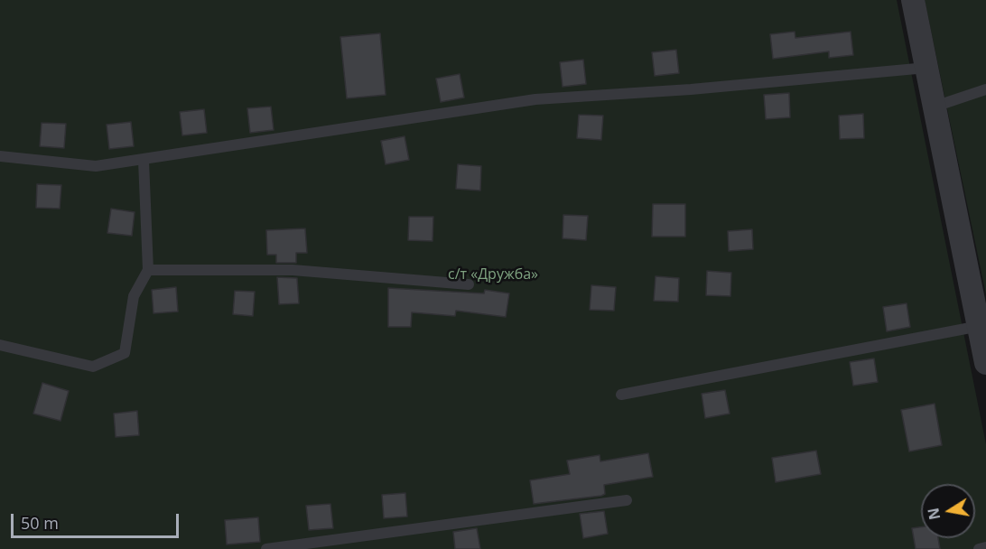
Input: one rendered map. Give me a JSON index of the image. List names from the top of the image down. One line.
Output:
{"parks":["с/т «Дружба»"],"scale_bar":"50 m","north":"left"}
